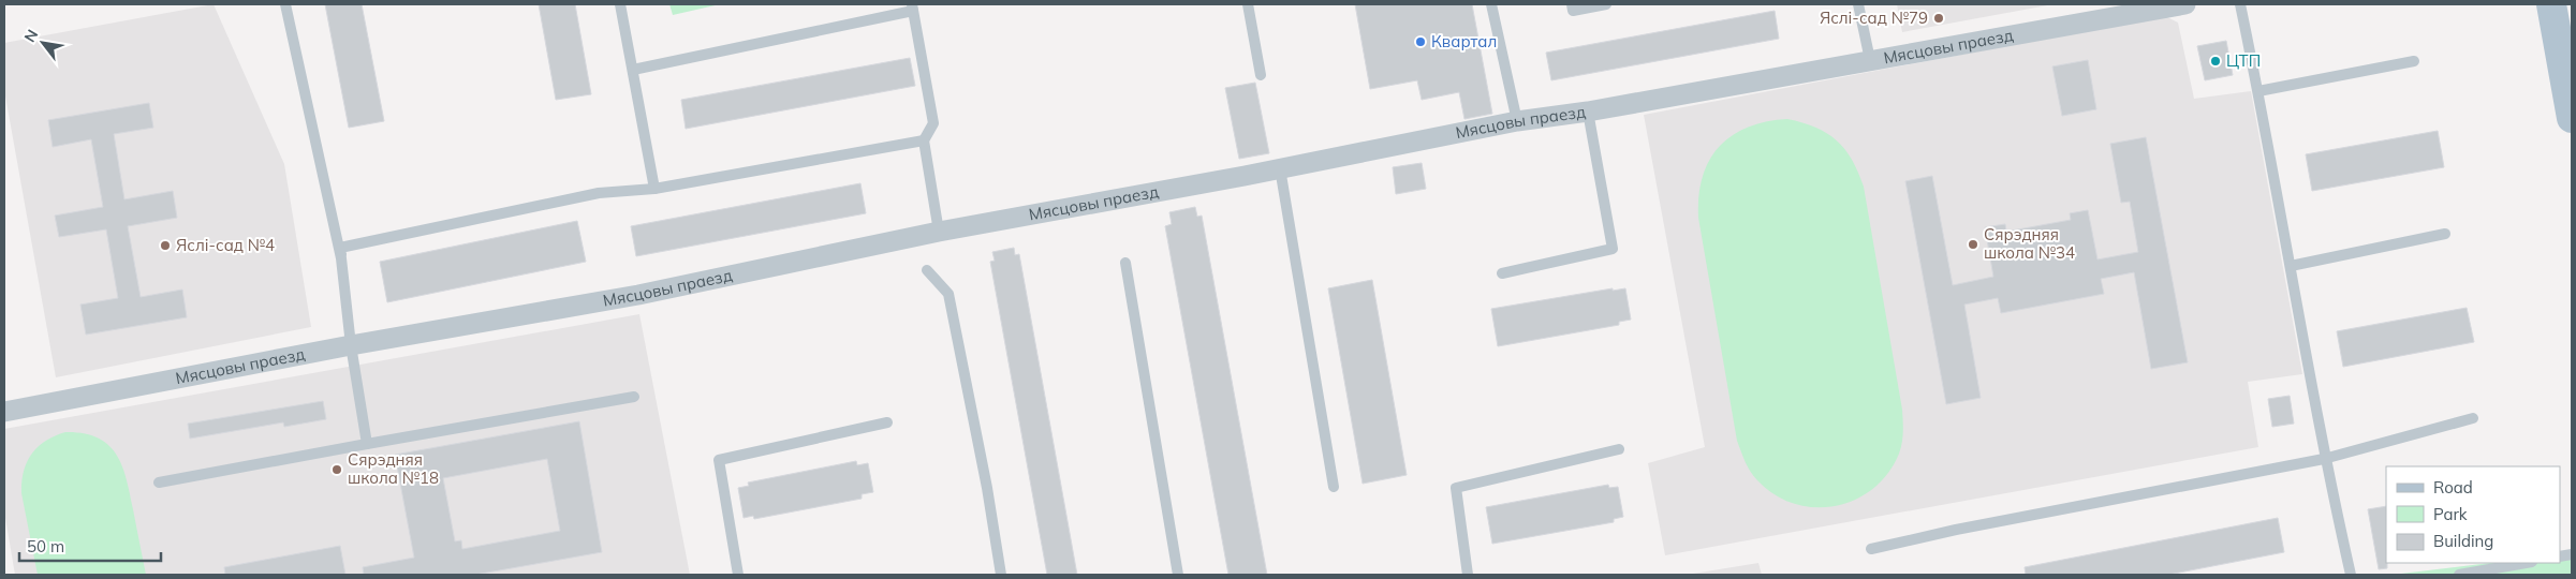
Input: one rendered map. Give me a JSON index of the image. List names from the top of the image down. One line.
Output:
{"streets":{"street":["Мясцовы праезд"]},"places":["Яслі-сад №79","Квартал","ЦТП","Сярэдняя школа №34","Яслі-сад №4","Сярэдняя школа №18"],"legend":["Road","Park","Building"],"scale_bar":"50 m","north":"top left"}
